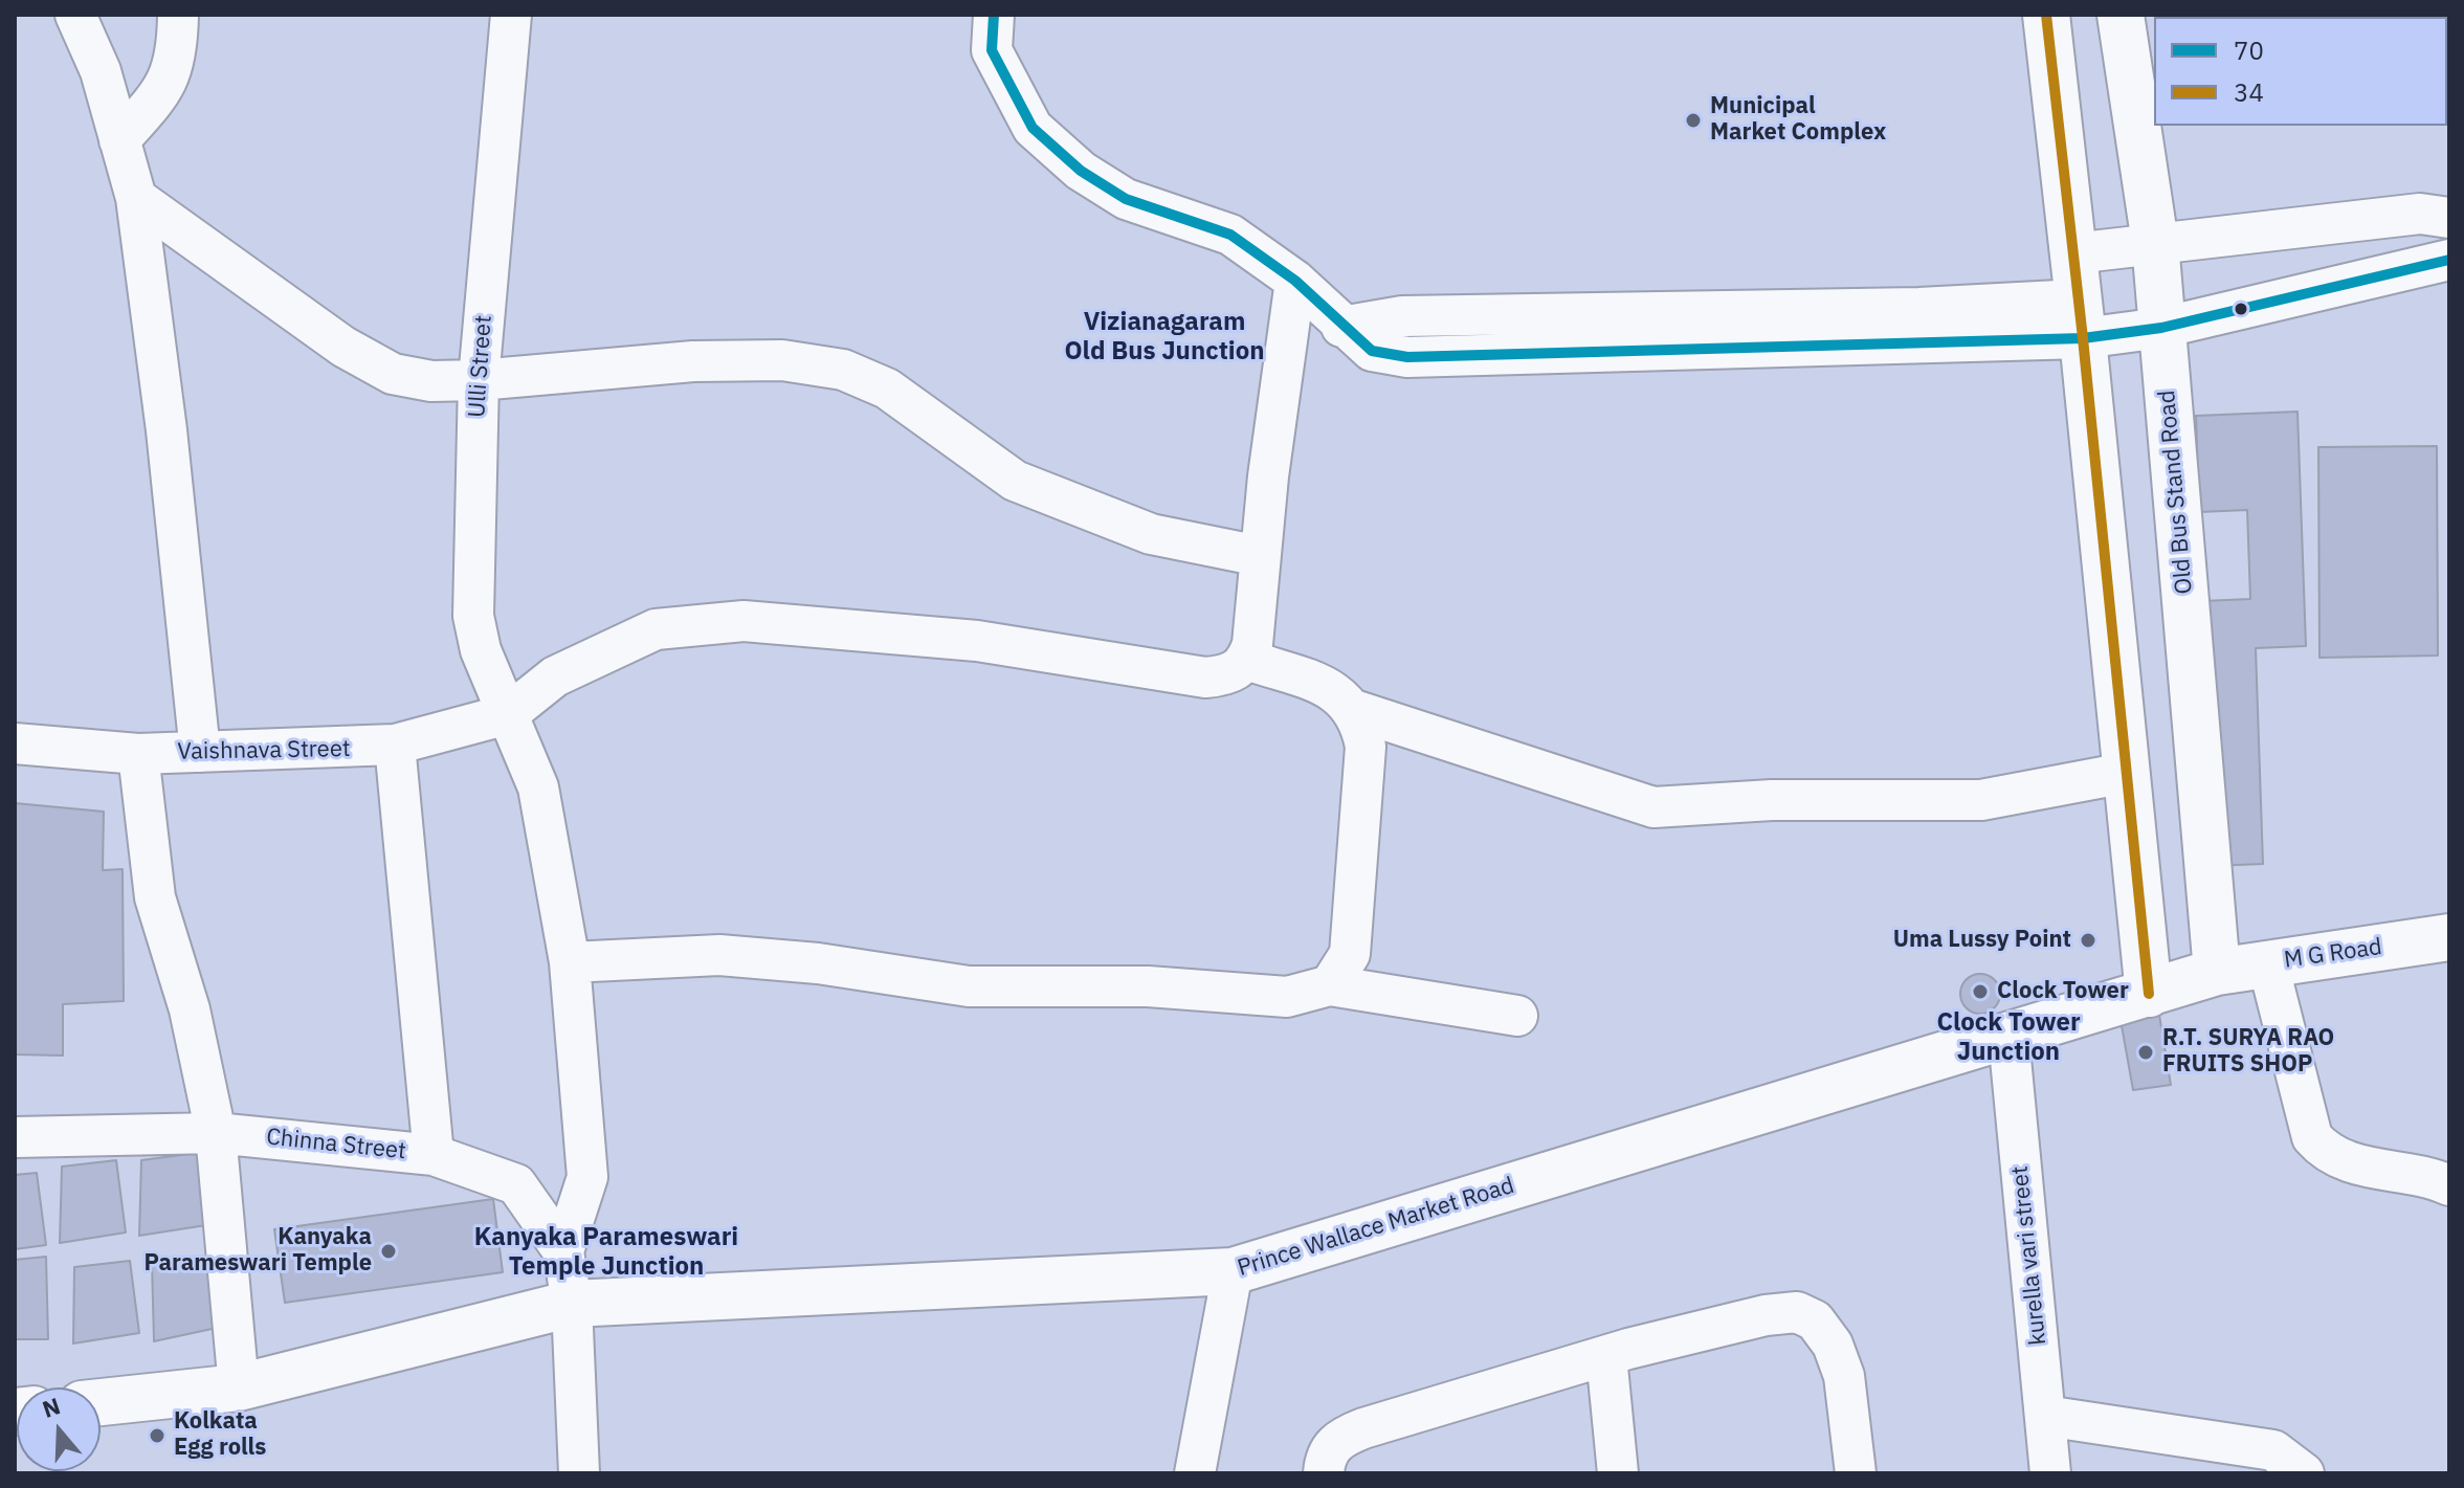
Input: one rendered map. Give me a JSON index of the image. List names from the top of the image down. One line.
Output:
{"streets":{"main road":["Old Bus Stand Road","M G Road","Prince Wallace Market Road"],"street":["Ulli Street","Vaishnava Street","Chinna Street","kurella vari street"]},"crossings":[["Ulli Street","Vaishnava Street"],["Ulli Street","Chinna Street"],["Old Bus Stand Road","M G Road"],["M G Road","Prince Wallace Market Road"],["Chinna Street","Prince Wallace Market Road"],["Prince Wallace Market Road","kurella vari street"]],"districts":["Vizianagaram Old Bus Junction","Clock Tower Junction","Kanyaka Parameswari Temple Junction"],"places":["Municipal Market Complex","Uma Lussy Point","Clock Tower","R.T. SURYA RAO FRUITS SHOP","Kanyaka Parameswari Temple","Kolkata Egg rolls"],"lines":["transit line 70","transit line 34"],"legend":["70","34"],"north":"top"}
